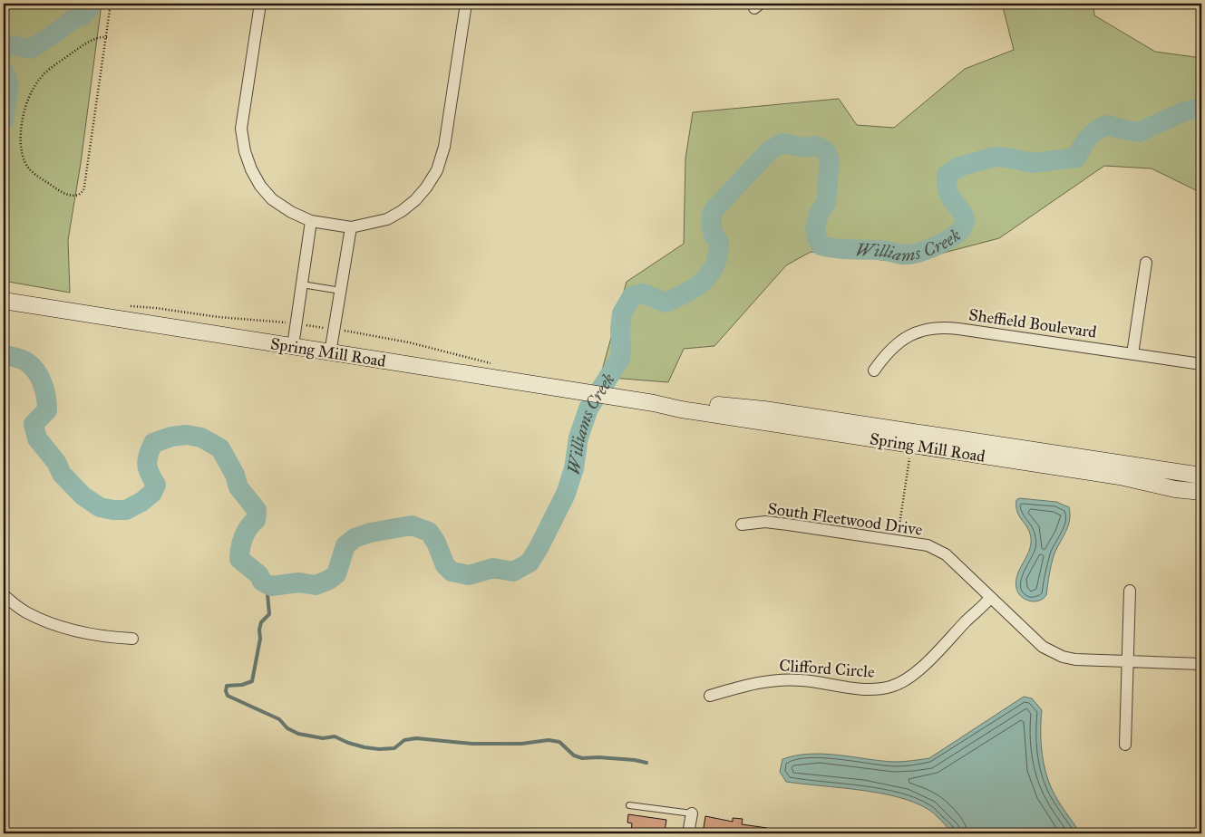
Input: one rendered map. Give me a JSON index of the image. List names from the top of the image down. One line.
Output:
{"streets":{"street":["Sheffield Boulevard","Spring Mill Road","South Fleetwood Drive","Clifford Circle"]},"crossings":[["South Fleetwood Drive","Clifford Circle"]],"water":["Williams Creek"]}
